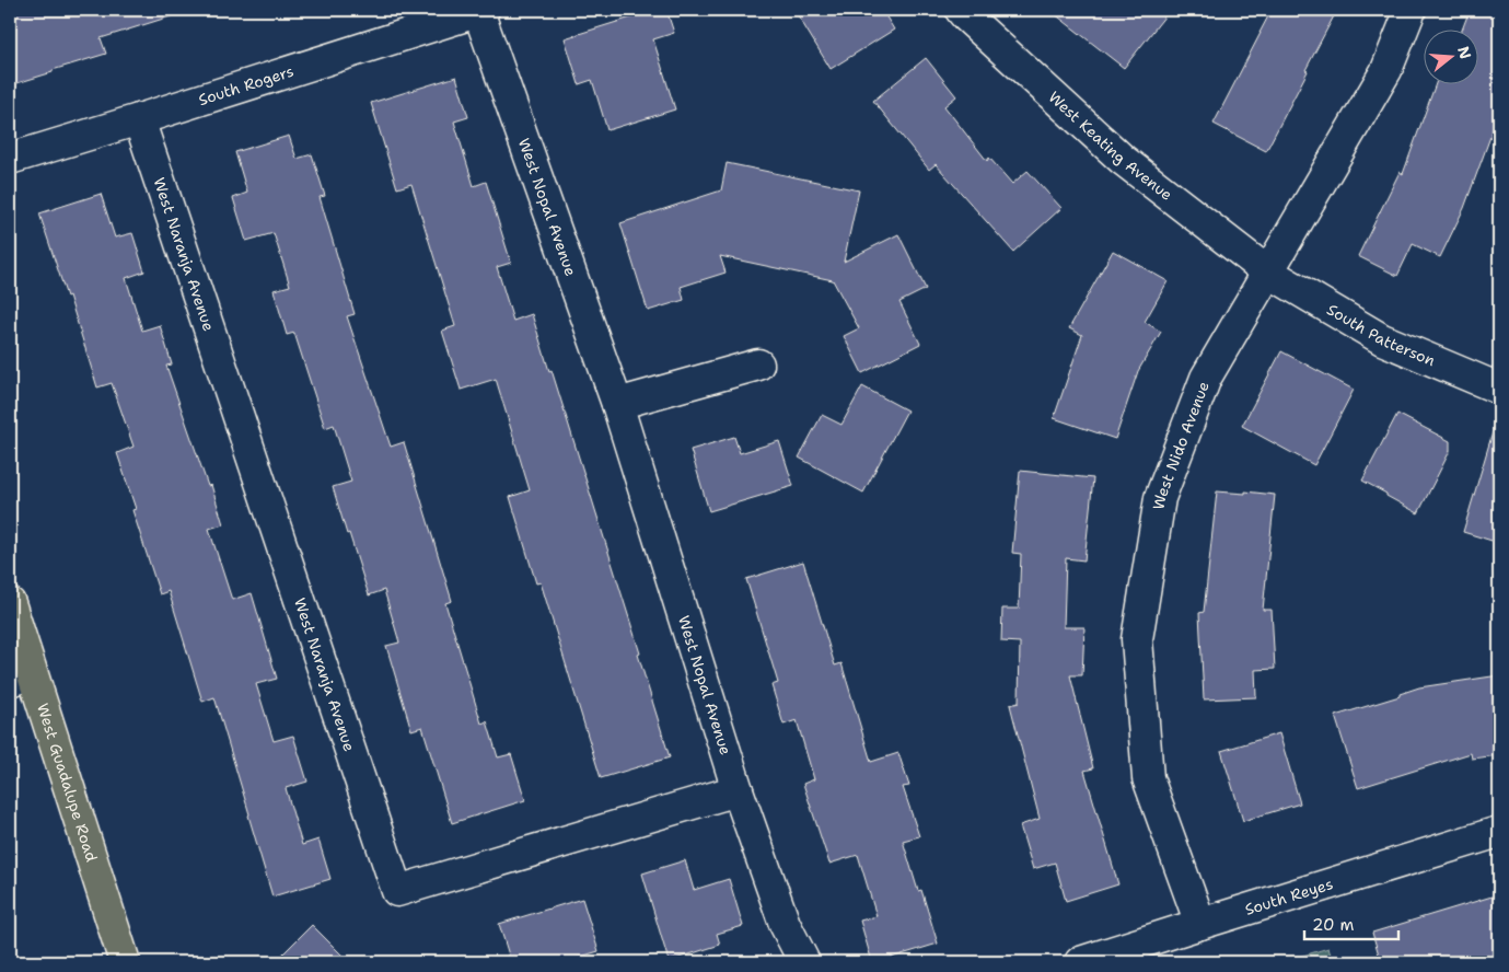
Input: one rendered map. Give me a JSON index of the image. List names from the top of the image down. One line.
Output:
{"streets":{"main road":["West Guadalupe Road"],"street":["South Rogers","West Keating Avenue","West Nopal Avenue","West Naranja Avenue","South Patterson","West Nido Avenue","South Reyes"]},"crossings":[["South Rogers","West Nopal Avenue"],["South Rogers","West Naranja Avenue"],["West Keating Avenue","South Patterson"],["West Keating Avenue","West Nido Avenue"],["West Nopal Avenue","West Naranja Avenue"],["South Patterson","West Nido Avenue"],["West Nido Avenue","South Reyes"]],"scale_bar":"20 m","north":"right"}
